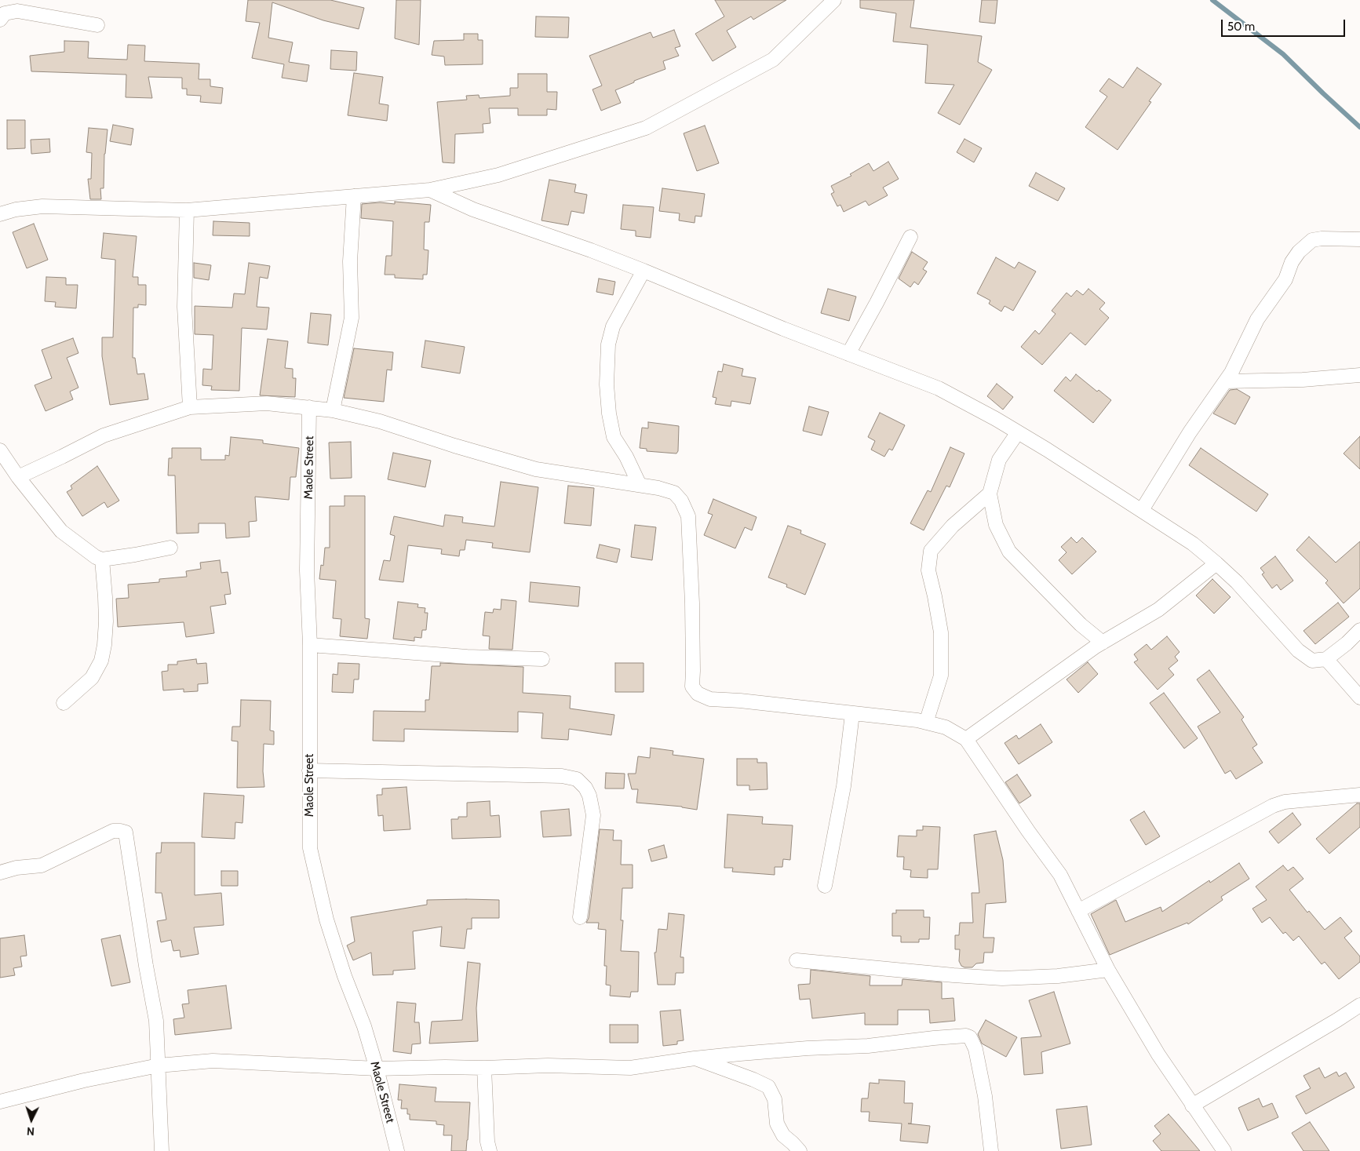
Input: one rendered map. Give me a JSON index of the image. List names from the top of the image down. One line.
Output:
{"streets":{"street":["Maole Street"]},"scale_bar":"50 m","north":"bottom"}
